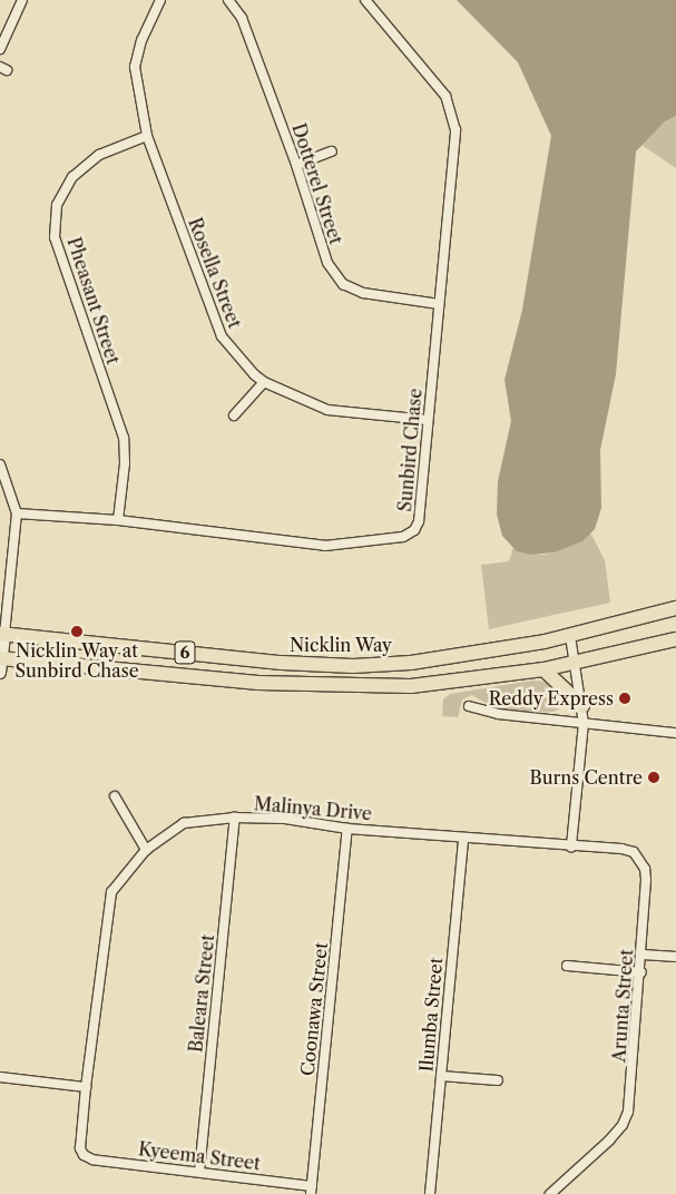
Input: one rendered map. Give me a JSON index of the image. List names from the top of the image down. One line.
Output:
{"streets":{"highway":["Nicklin Way","6"],"street":["Dotterel Street","Rosella Street","Pheasant Street","Sunbird Chase","Malinya Drive","Baleara Street","Arunta Street","Coonawa Street","Ilumba Street","Kyeema Street"]},"crossings":[["Dotterel Street","Sunbird Chase"],["Rosella Street","Pheasant Street"],["Rosella Street","Sunbird Chase"],["Pheasant Street","Sunbird Chase"],["Malinya Drive","Baleara Street"],["Malinya Drive","Arunta Street"],["Malinya Drive","Coonawa Street"],["Malinya Drive","Ilumba Street"],["Malinya Drive","Kyeema Street"],["Baleara Street","Kyeema Street"],["Coonawa Street","Kyeema Street"]],"places":["Nicklin Way at Sunbird Chase","Reddy Express","Burns Centre"]}
